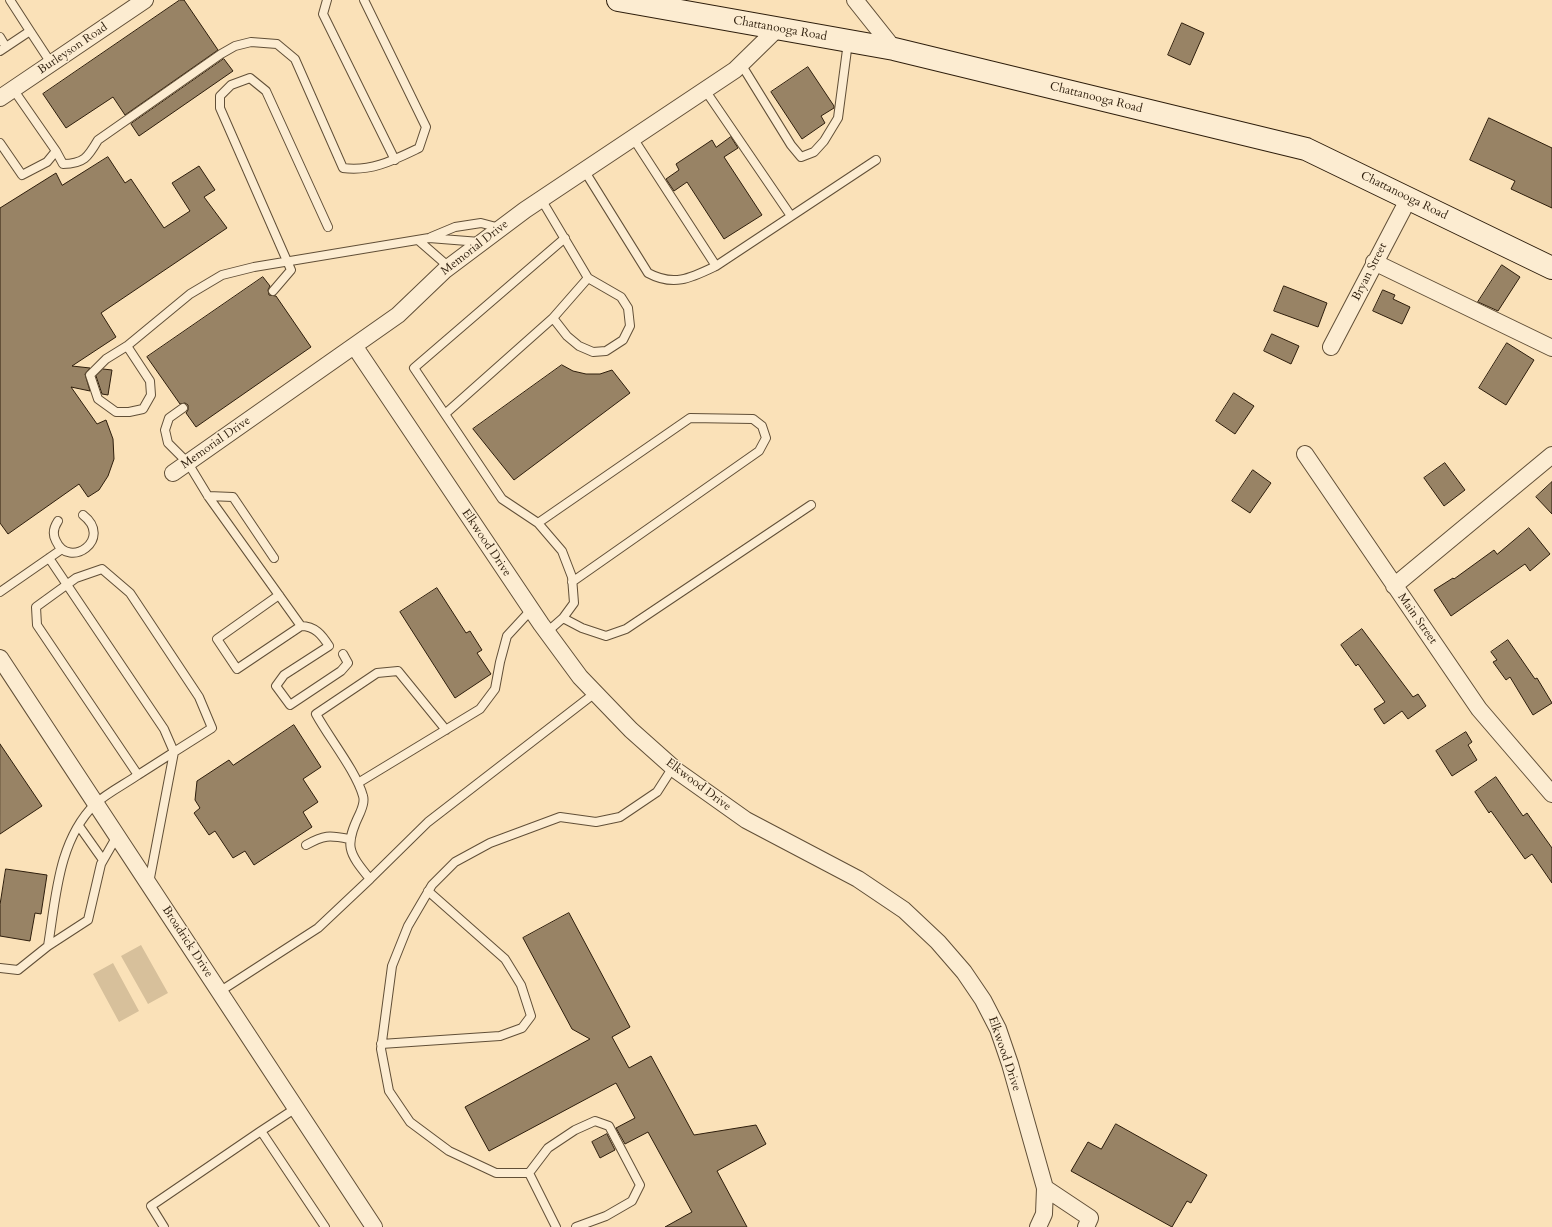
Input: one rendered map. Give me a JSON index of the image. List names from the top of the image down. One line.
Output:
{"streets":{"main road":["Chattanooga Road"],"street":["Burleyson Road","Memorial Drive","Bryan Street","Elkwood Drive","Main Street","Broadrick Drive"]},"crossings":[["Chattanooga Road","Memorial Drive"],["Chattanooga Road","Bryan Street"],["Memorial Drive","Elkwood Drive"]]}
